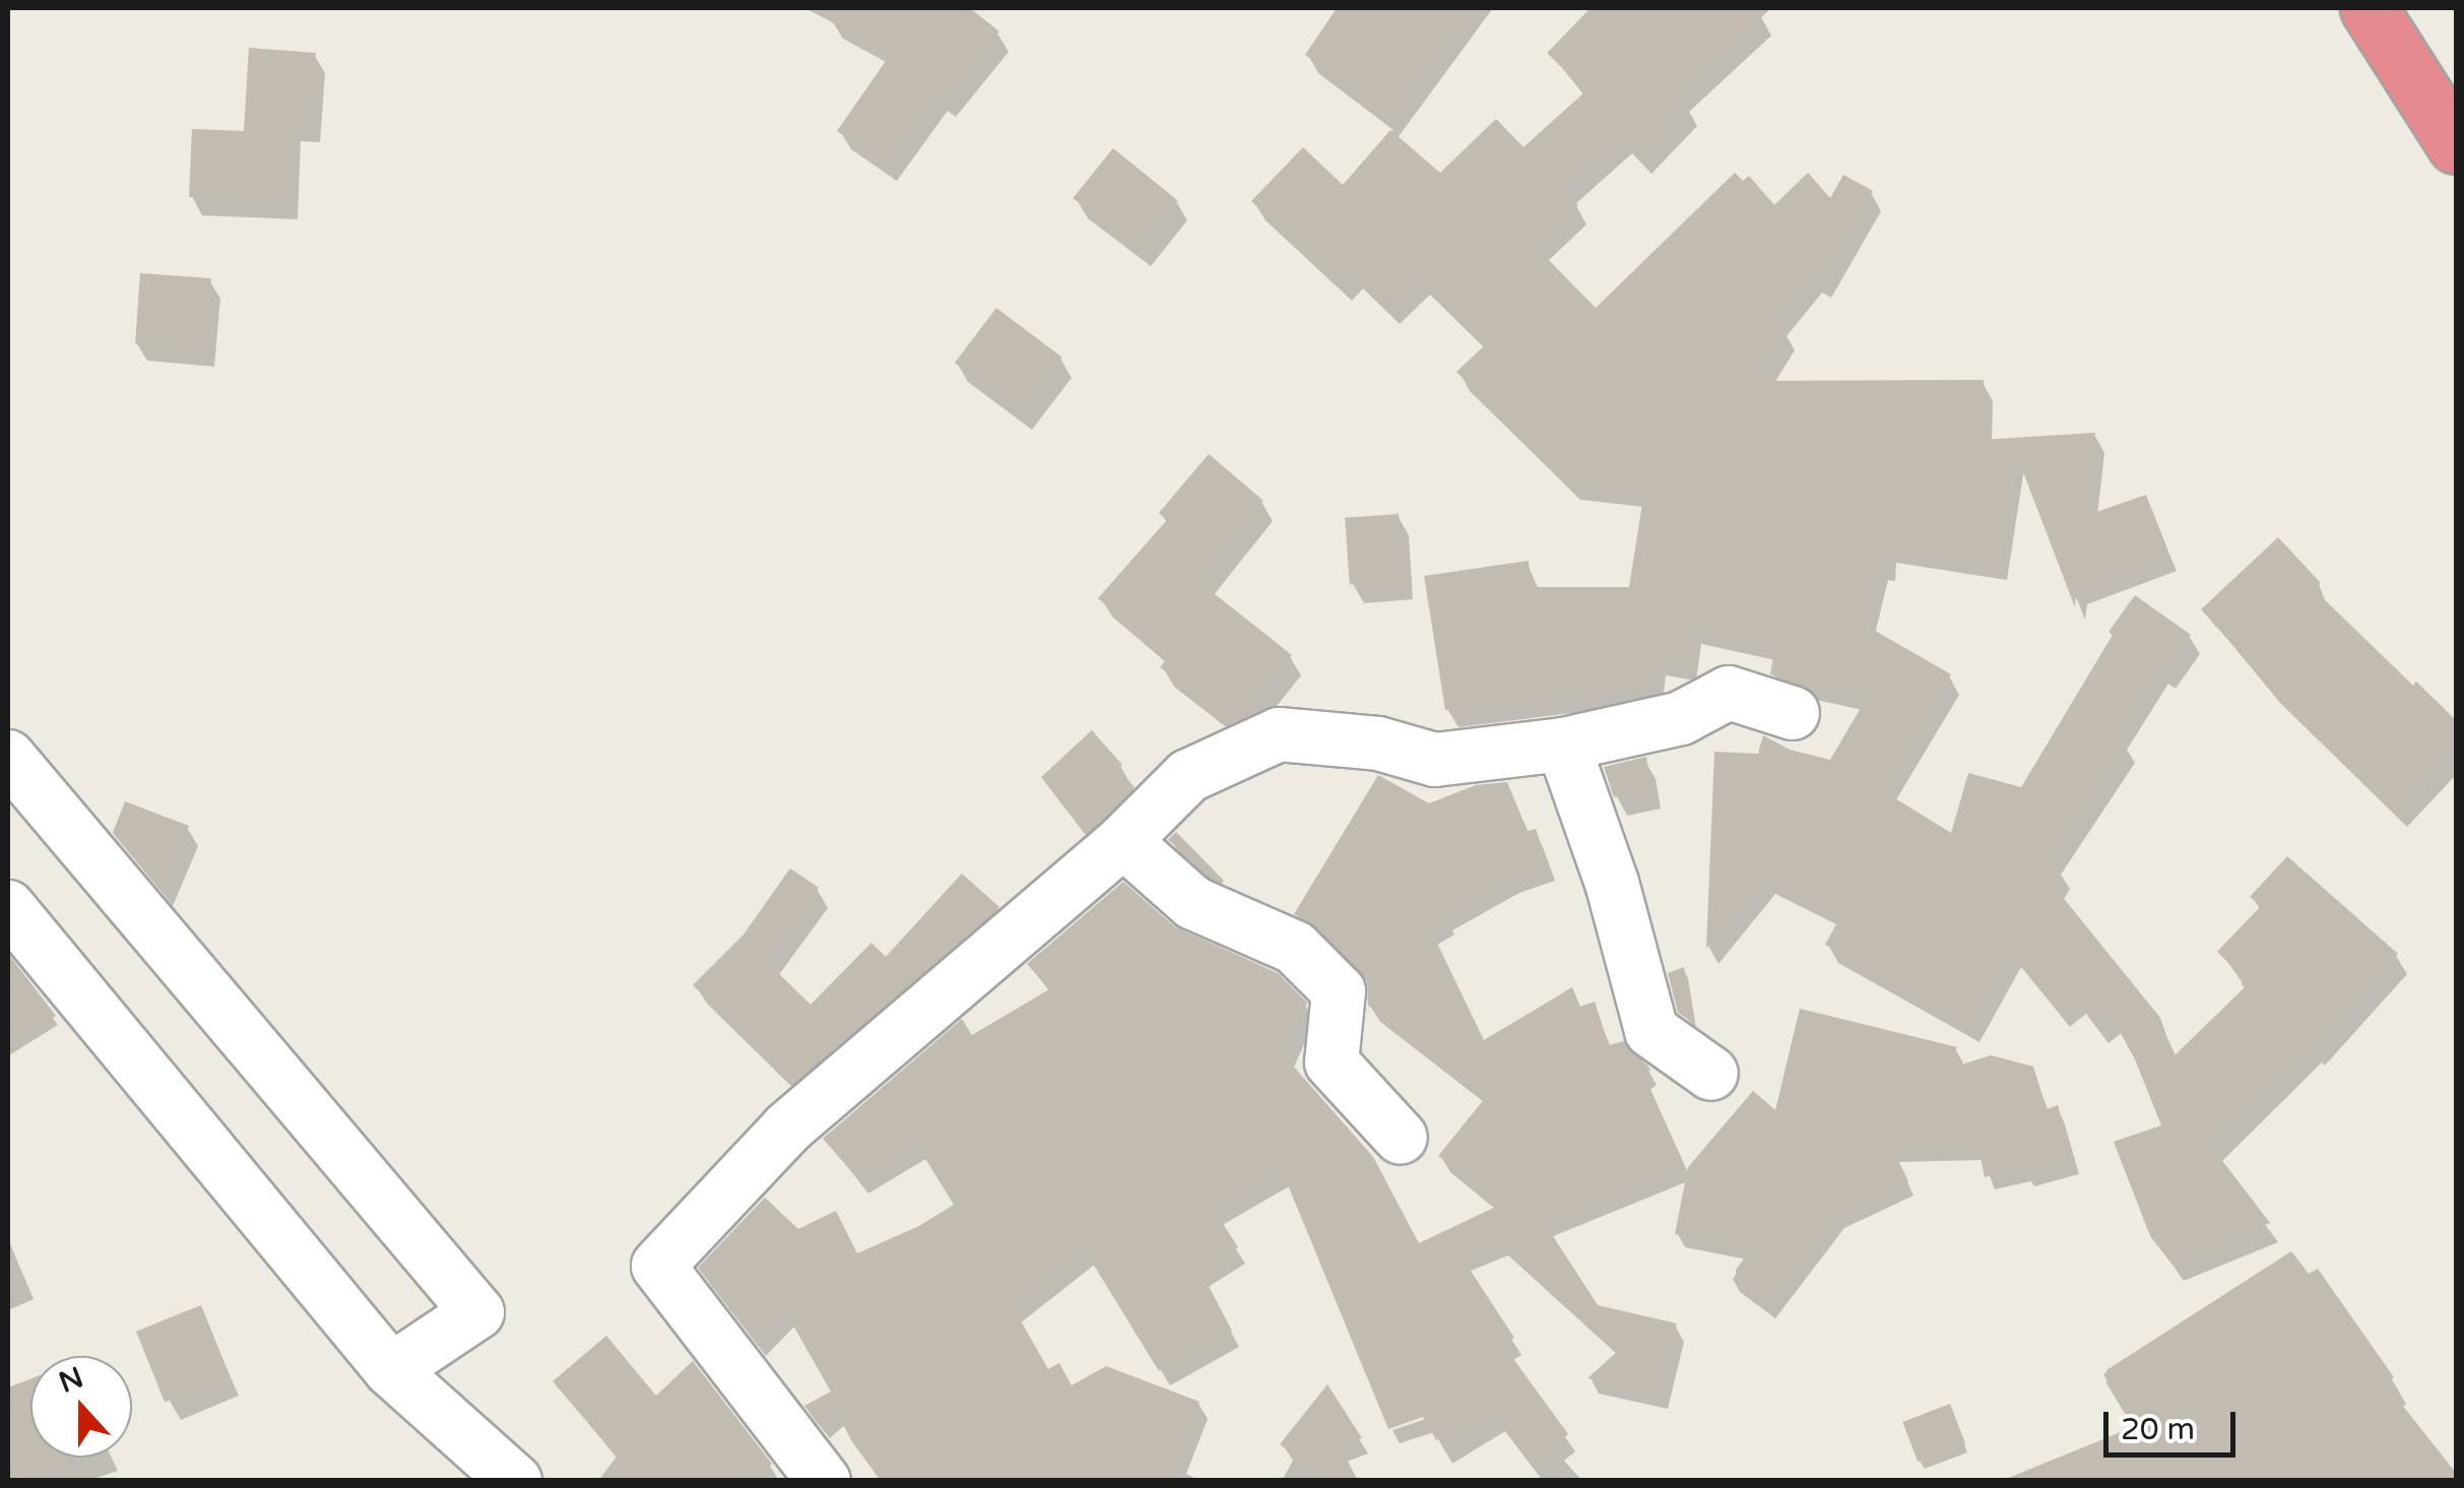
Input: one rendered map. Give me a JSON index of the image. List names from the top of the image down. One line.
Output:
{"scale_bar":"20 m","north":"top"}
